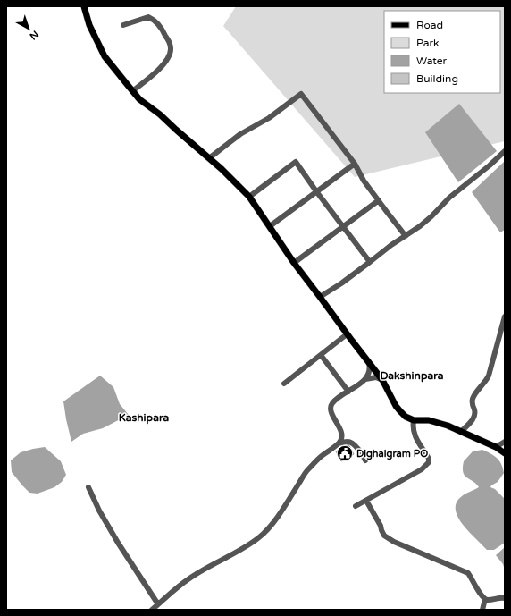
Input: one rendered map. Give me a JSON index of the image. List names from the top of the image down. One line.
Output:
{"districts":["Dakshinpara","Kashipara"],"places":{"public building":["Dighalgram PO"]},"legend":["Road","Park","Water","Building"],"north":"bottom right"}
